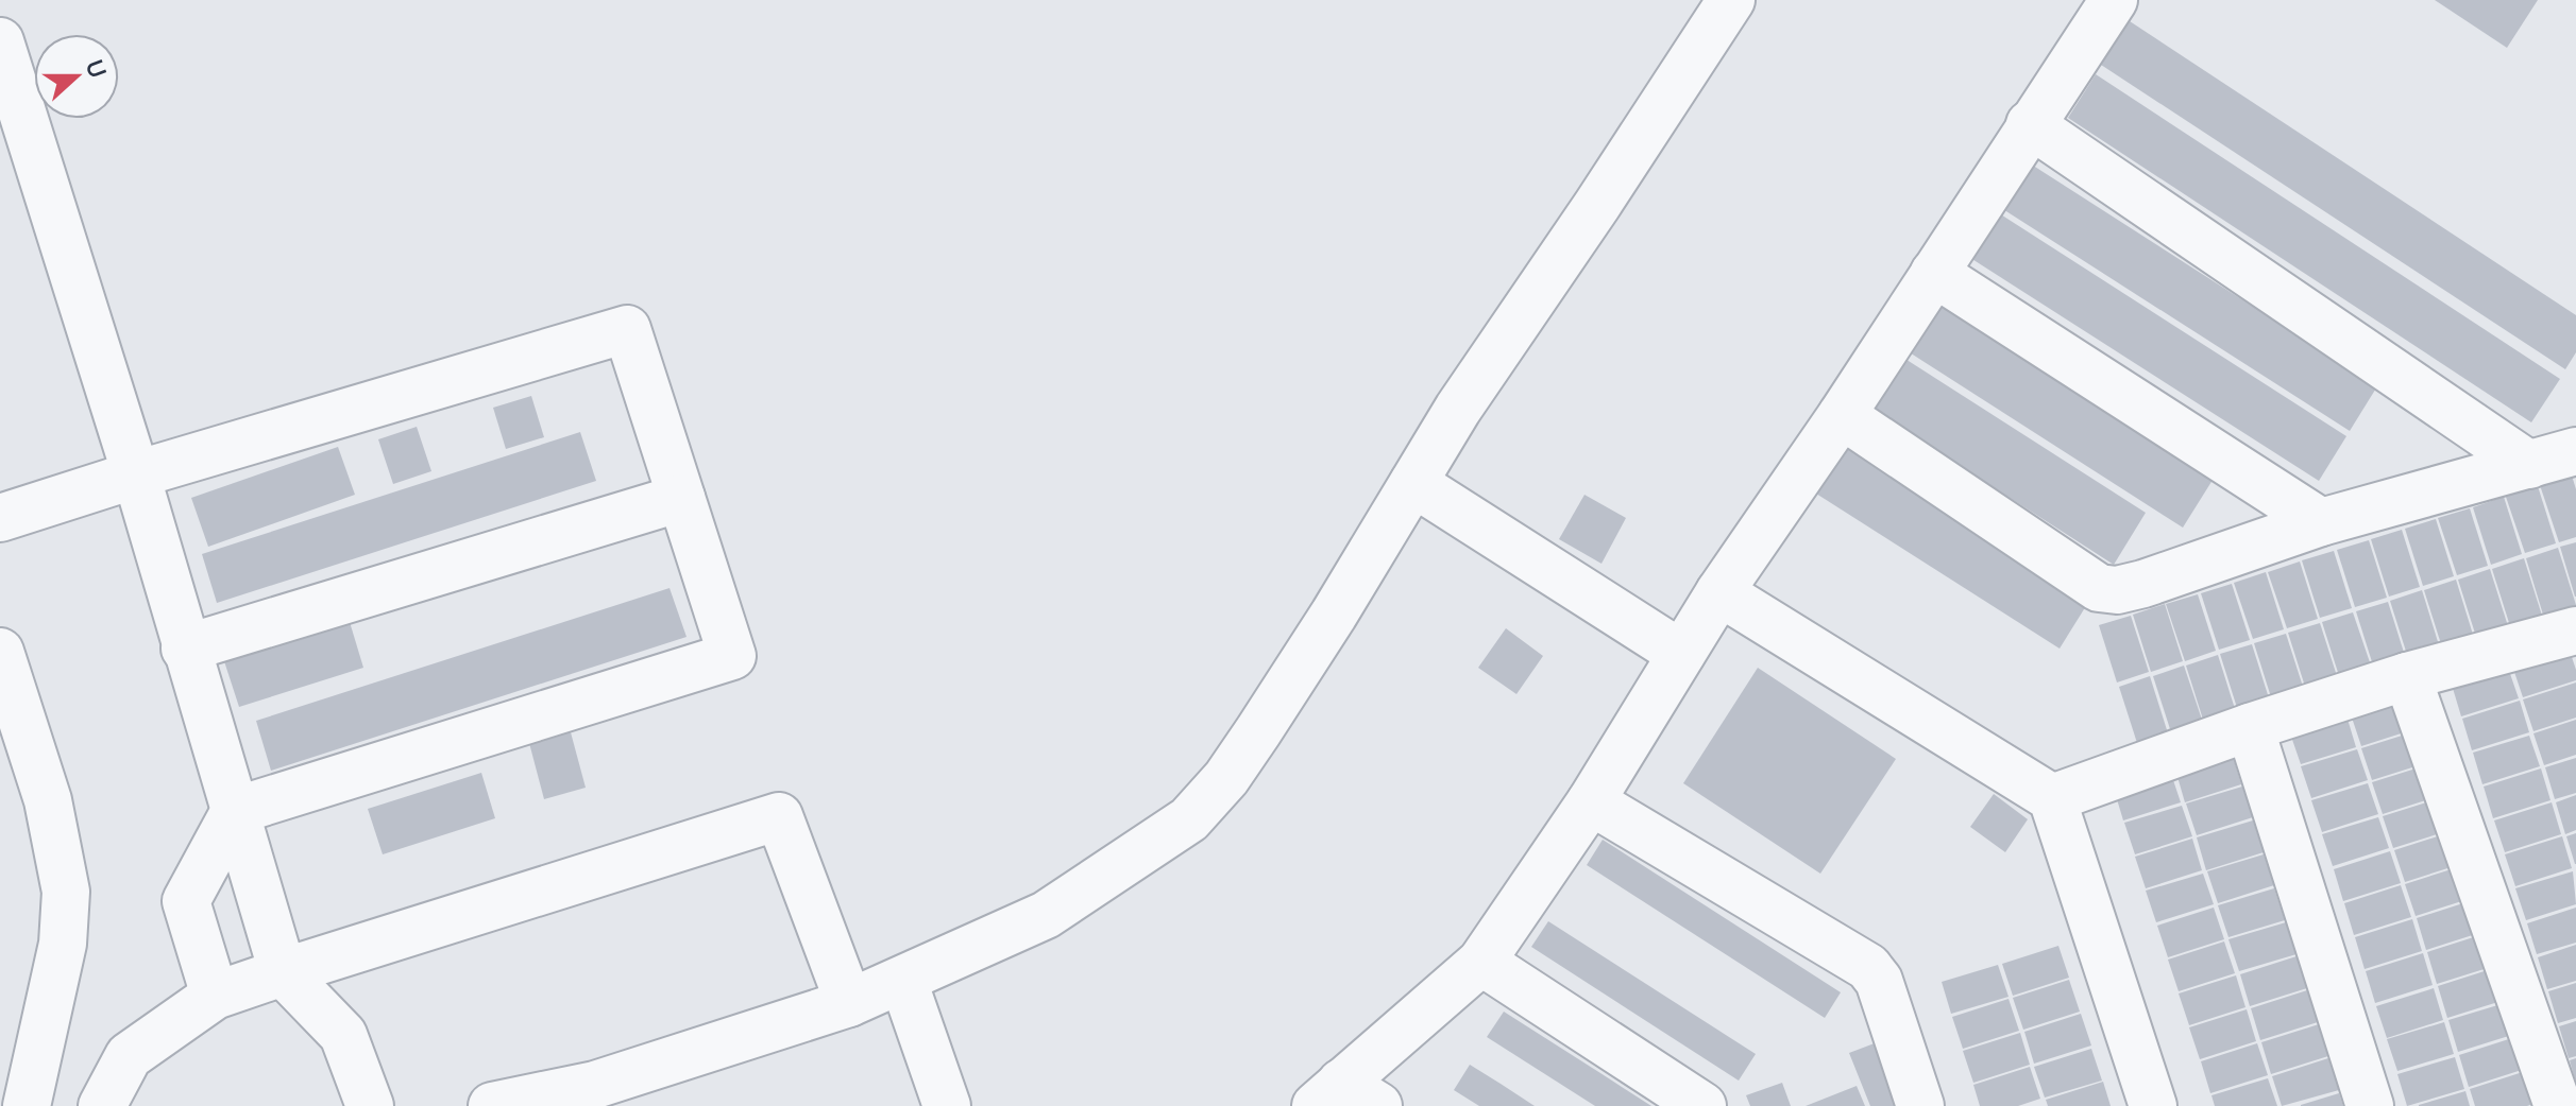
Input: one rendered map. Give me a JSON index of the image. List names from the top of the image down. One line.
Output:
{"north":"right"}
